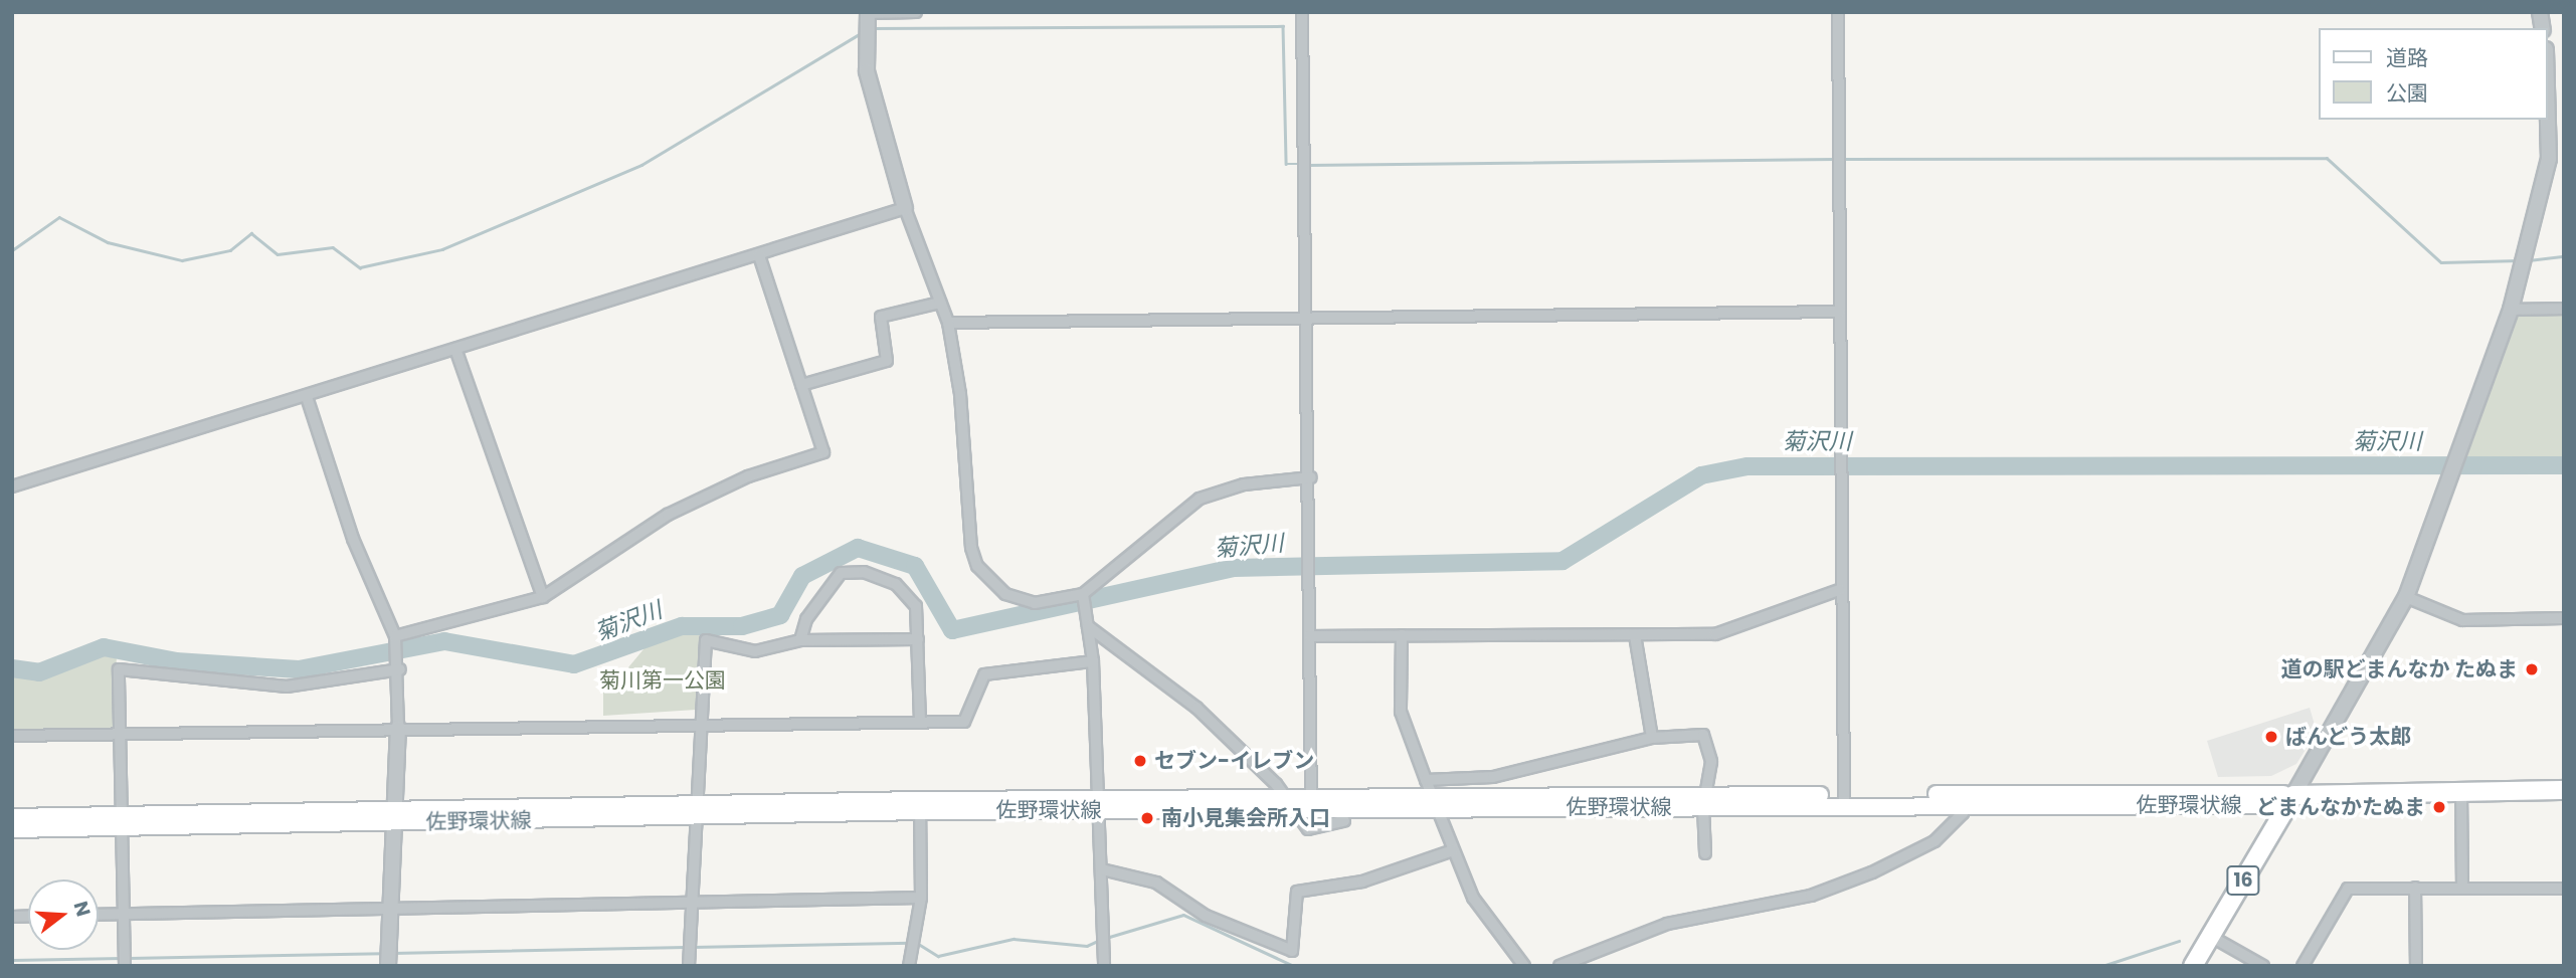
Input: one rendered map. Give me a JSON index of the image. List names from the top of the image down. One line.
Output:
{"streets":{"main road":["佐野環状線","16"]},"crossings":[["佐野環状線","16"]],"water":["菊沢川"],"parks":["菊川第一公園"],"places":["道の駅どまんなか たぬま","ばんどう太郎","セブン-イレブン","どまんなかたぬま","南小見集会所入口"],"legend":["道路","公園"],"north":"right"}
